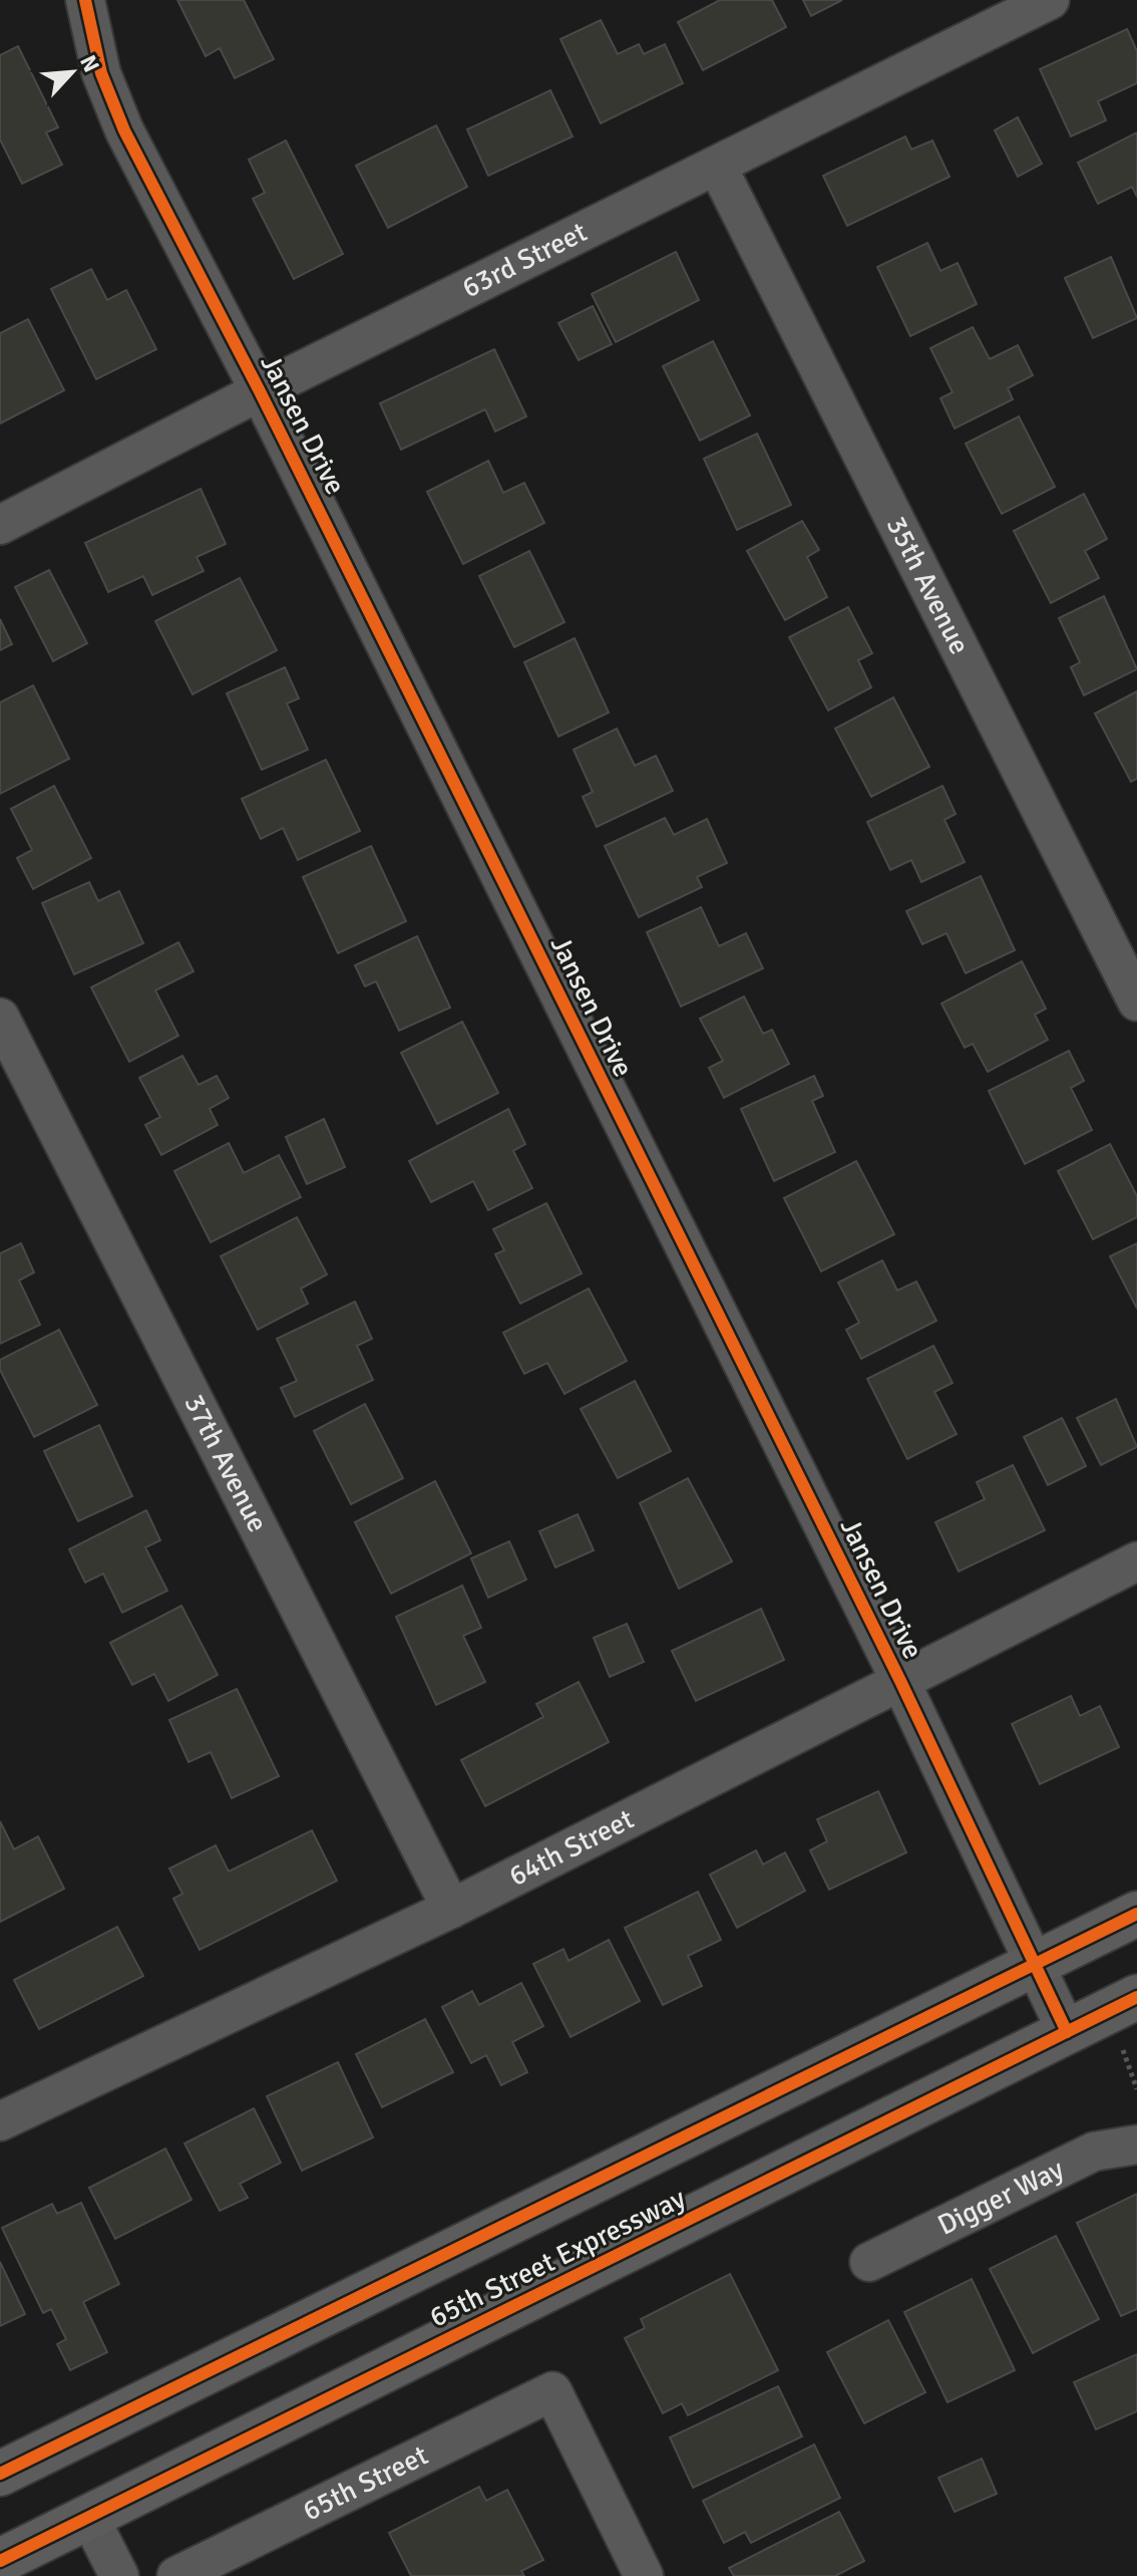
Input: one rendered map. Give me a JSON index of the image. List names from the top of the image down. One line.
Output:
{"streets":{"main road":["65th Street Expressway"],"street":["63rd Street","Jansen Drive","35th Avenue","37th Avenue","64th Street","Digger Way","65th Street"]},"crossings":[["63rd Street","Jansen Drive"],["63rd Street","35th Avenue"],["Jansen Drive","64th Street"],["Jansen Drive","65th Street Expressway"],["37th Avenue","64th Street"]],"north":"top right"}
